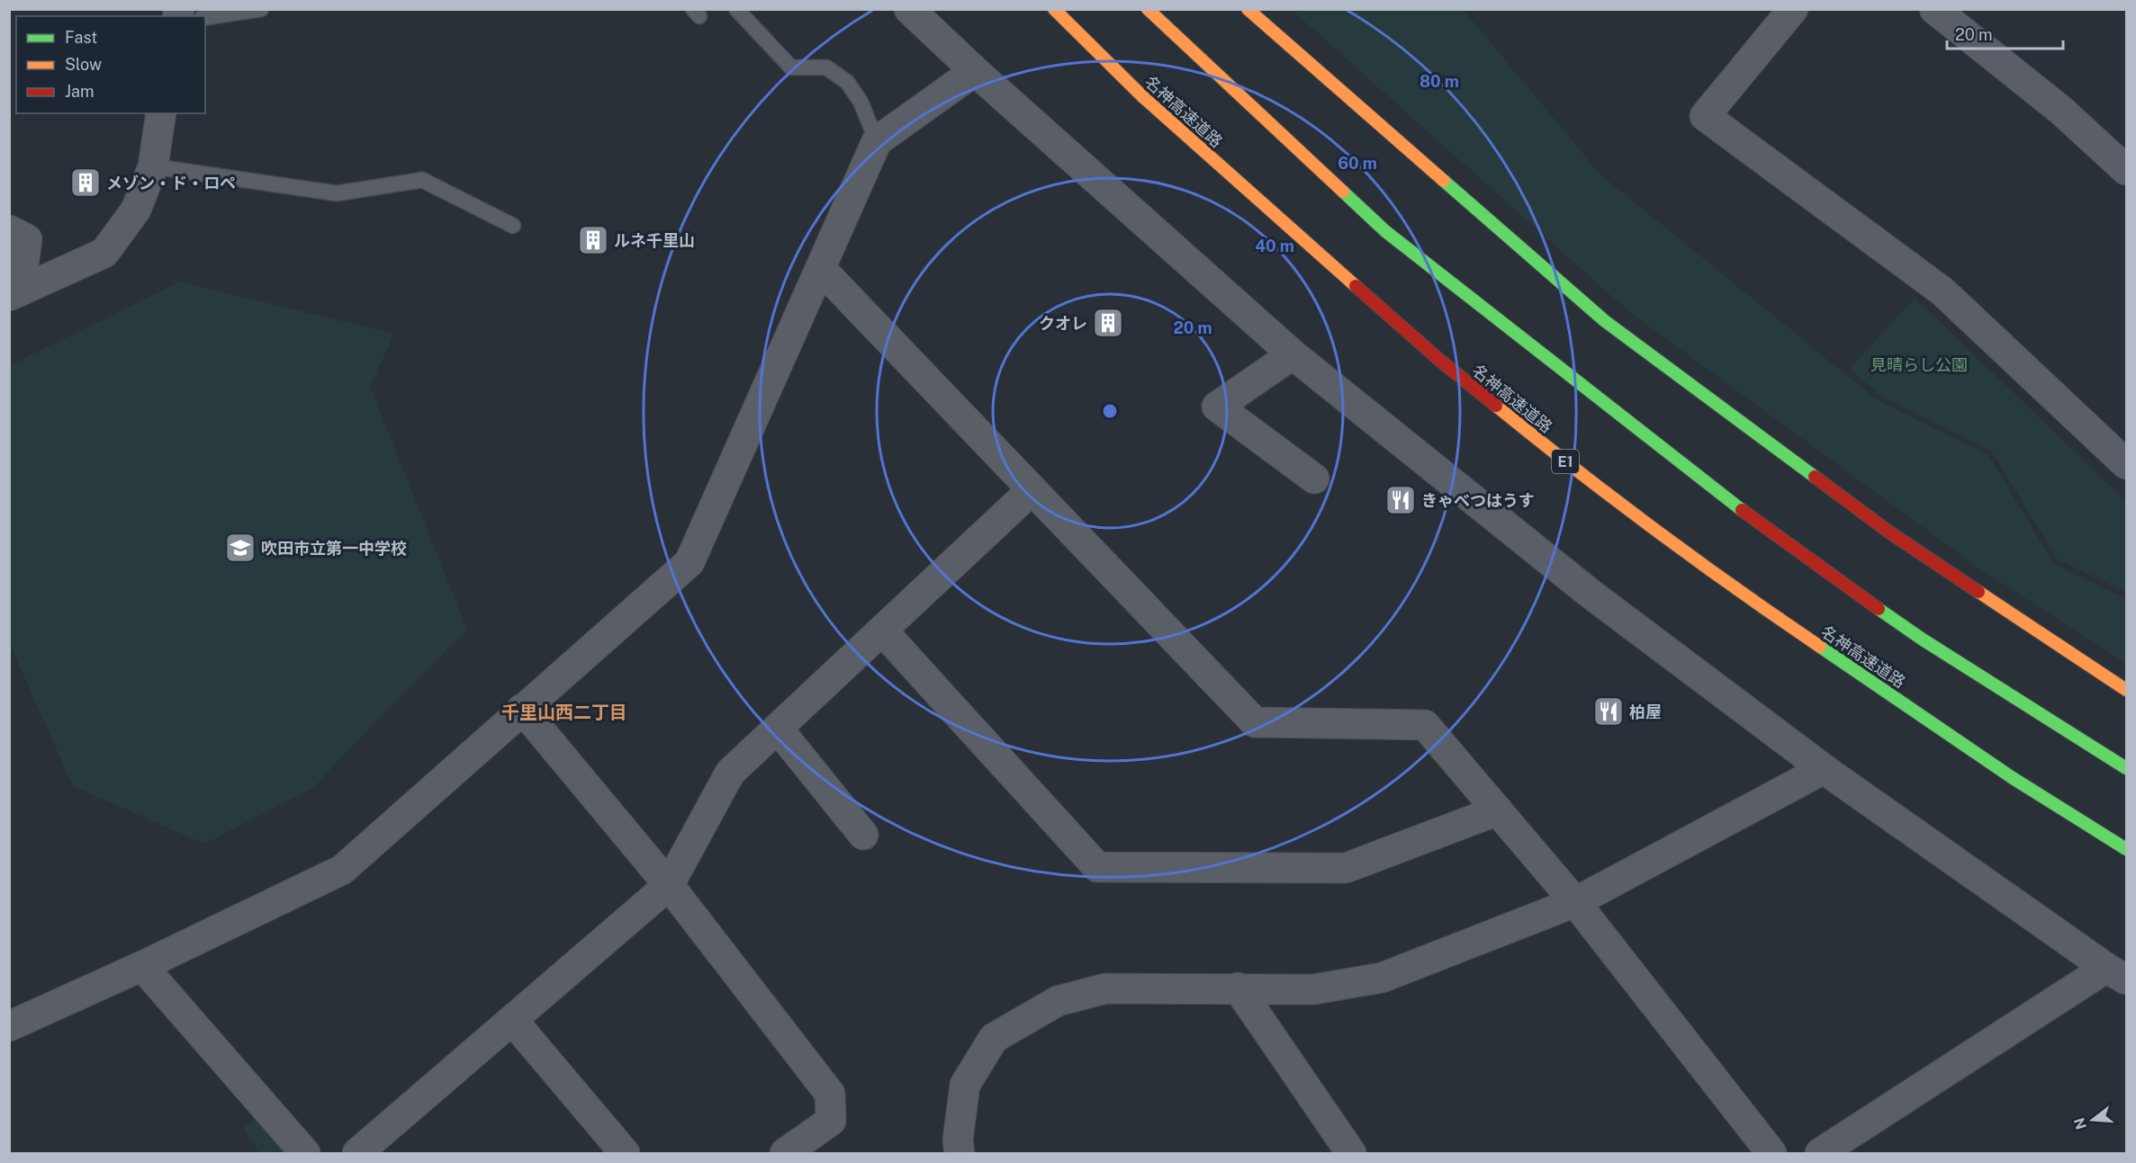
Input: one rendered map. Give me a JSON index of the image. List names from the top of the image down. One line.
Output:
{"streets":{"main road":["名神高速道路","E1"]},"districts":["千里山西二丁目"],"parks":["見晴らし公園"],"places":{"building":["メゾン・ド・ロペ","ルネ千里山","クオレ"],"restaurant":["きゃべつはうす","柏屋"],"school or university":["吹田市立第一中学校"]},"legend":["Fast","Slow","Jam"],"scale_bar":"20 m","north":"left","rings":["80 m","60 m","40 m","20 m"]}
